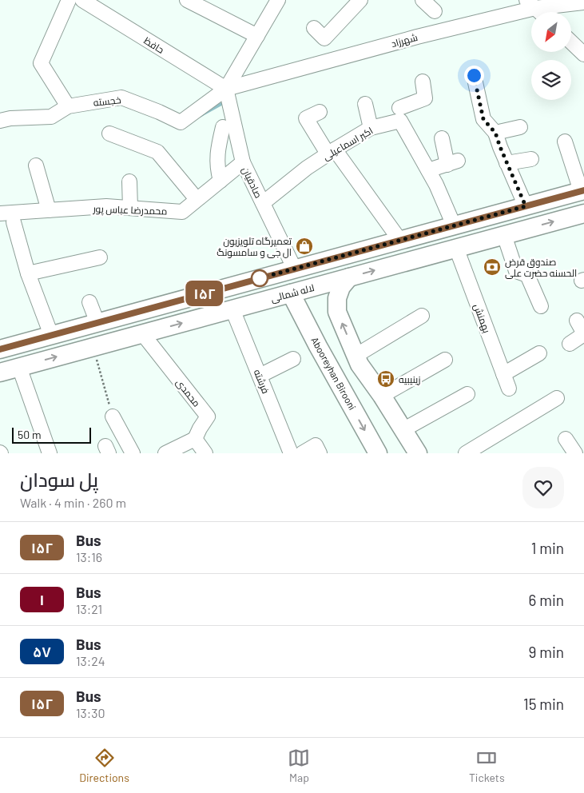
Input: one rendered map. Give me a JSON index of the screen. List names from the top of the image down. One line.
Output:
{"streets":{"main road":["لاله شمالی","Abooreyhan Birooni"],"street":["شهرزاد","حافظ","خجسته","اکبر اسماعیلی","صادقیان","محمدرضا عباس پور","بهمنش","فرشته","محمدی"]},"crossings":[["شهرزاد","حافظ"],["شهرزاد","خجسته"],["شهرزاد","صادقیان"],["حافظ","خجسته"],["حافظ","صادقیان"],["خجسته","صادقیان"],["اکبر اسماعیلی","صادقیان"],["صادقیان","محمدرضا عباس پور"],["لاله شمالی","بهمنش"],["لاله شمالی","Abooreyhan Birooni"],["لاله شمالی","فرشته"],["لاله شمالی","محمدی"]],"places":{"shop":["تعمیرگاه تلویزیون ال جی و سامسونگ"],"bank":["صندوق قرض الحسنه حضرت علی"],"bus stop":["زینیبیه"]},"lines":["bus line ۱۵۲"],"scale_bar":"50 m","north":"bottom left","page":{"on_map":"۱۵۲","scale":"50 m","heading":["پل سودان","Walk · 4 min · 260 m"],"list":[{"mark":"۱۵۲","name":"Bus","note":"13:16","value":"1 min"},{"mark":"۱","name":"Bus","note":"13:21","value":"6 min"},{"mark":"۵۷","name":"Bus","note":"13:24","value":"9 min"},{"mark":"۱۵۲","name":"Bus","note":"13:30","value":"15 min"}],"tabs":["Directions","Map","Tickets"]}}
